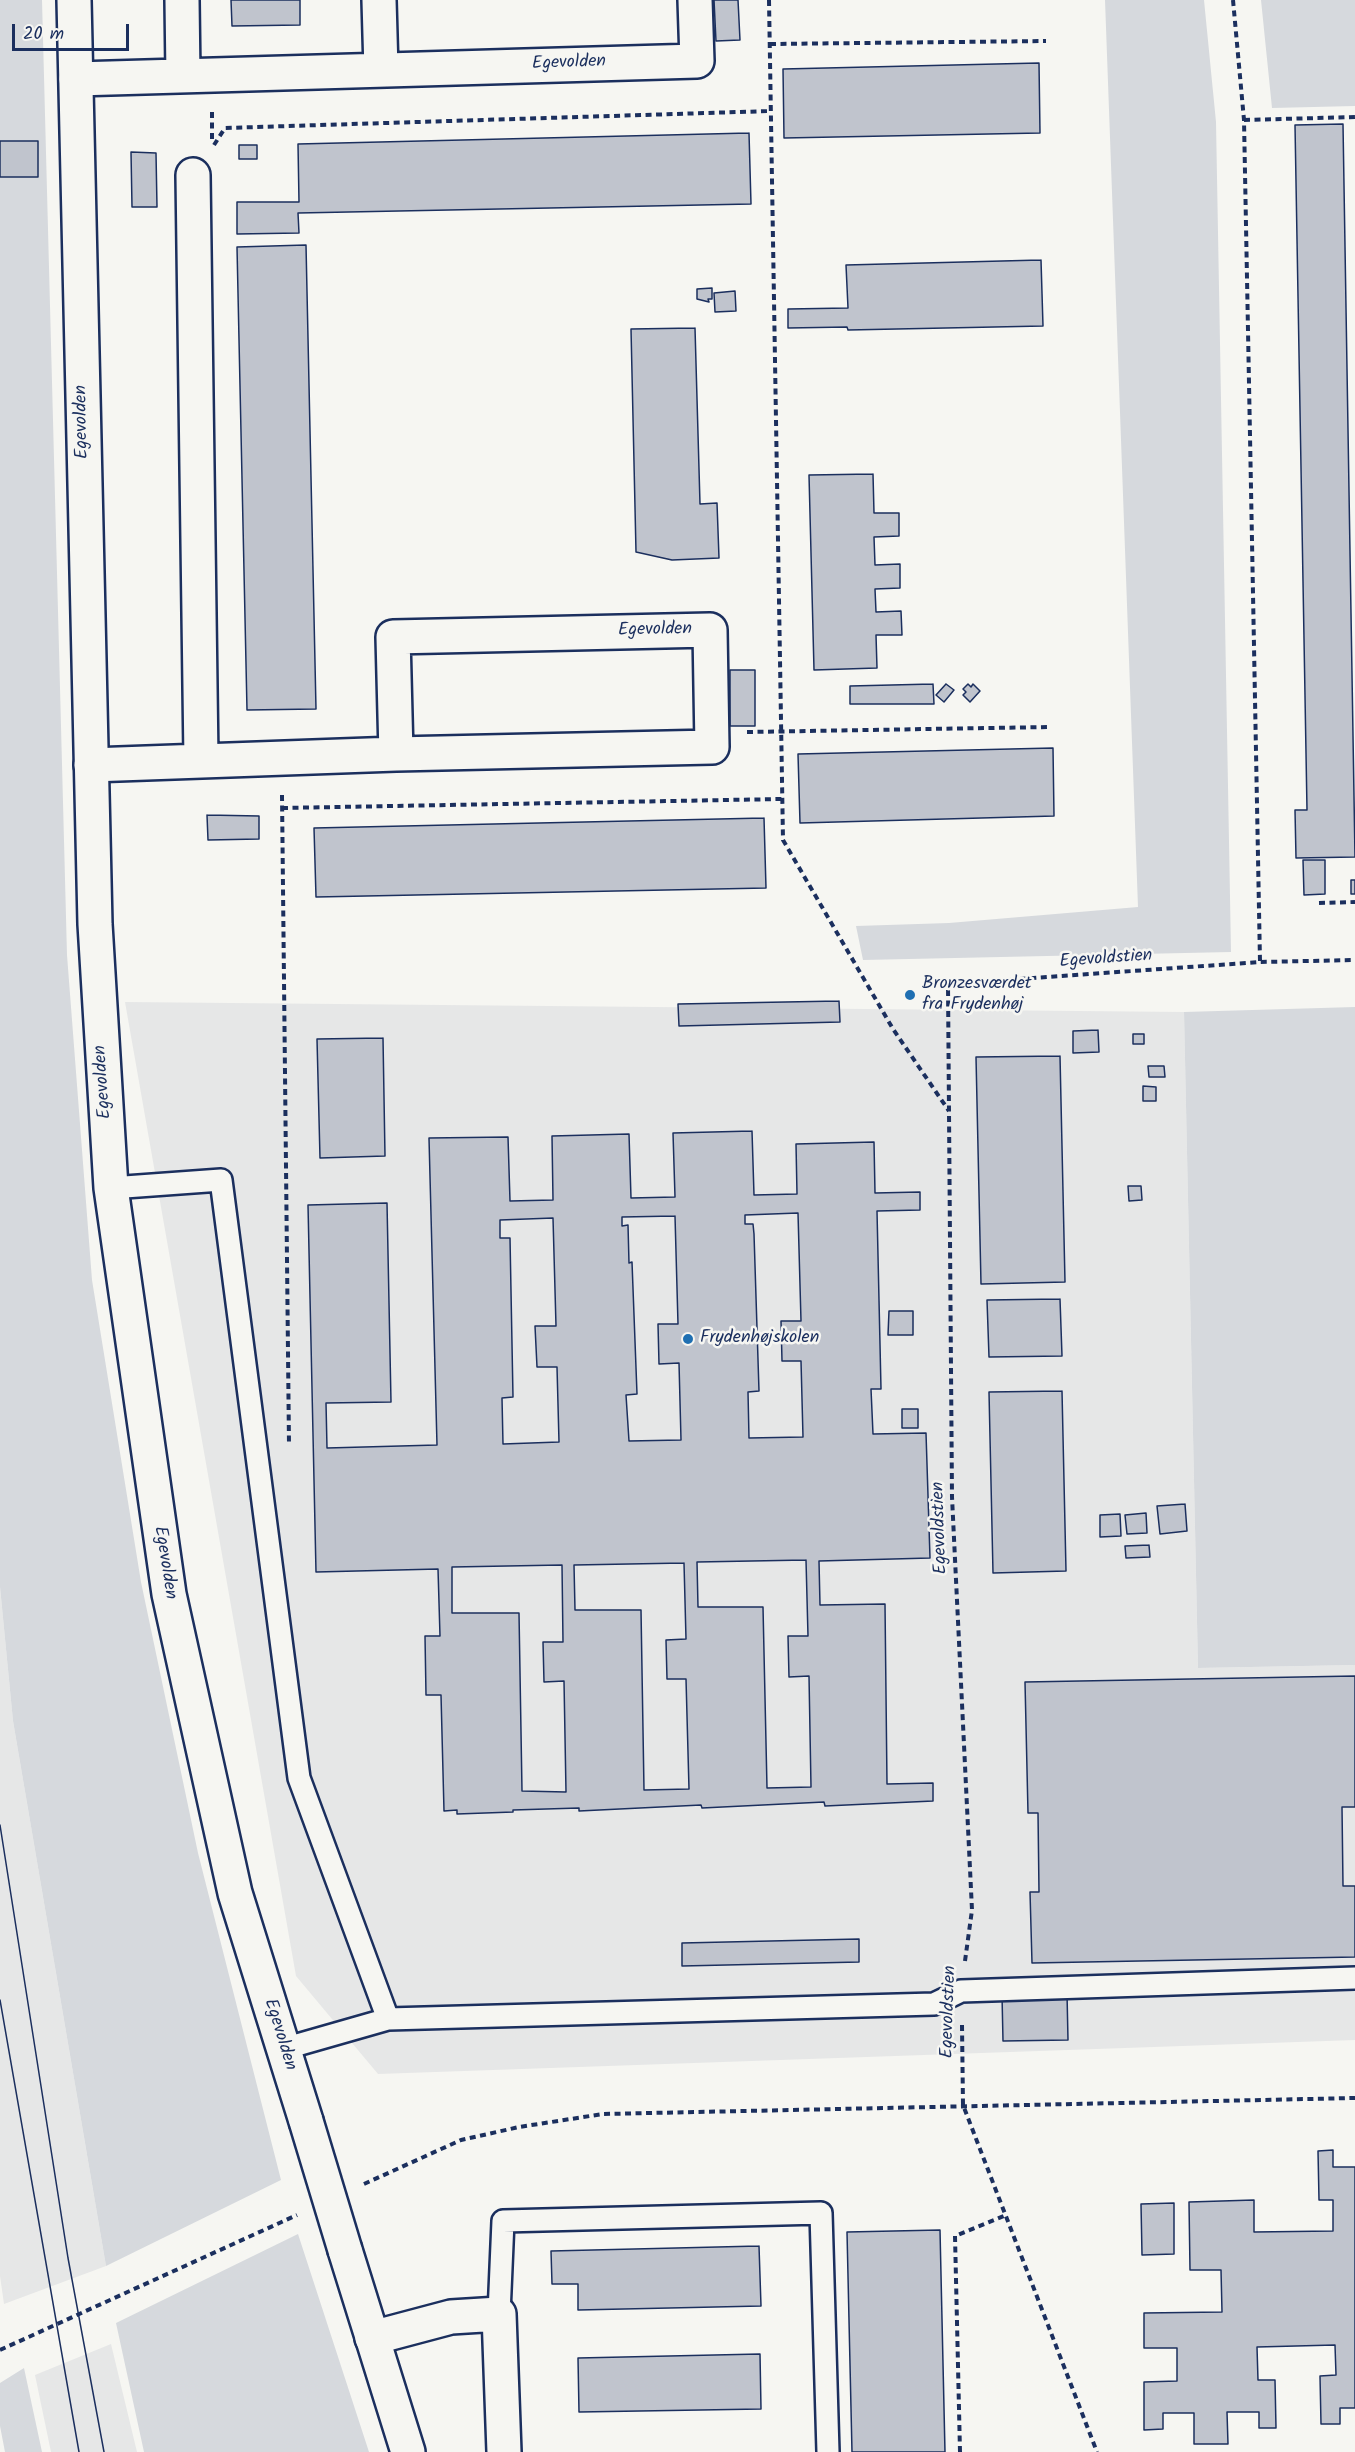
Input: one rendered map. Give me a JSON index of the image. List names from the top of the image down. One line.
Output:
{"streets":{"street":["Egevolden"],"path":["Egevoldstien"]},"places":["Bronzesværdet fra Frydenhøj","Frydenhøjskolen"],"scale_bar":"20 m"}
